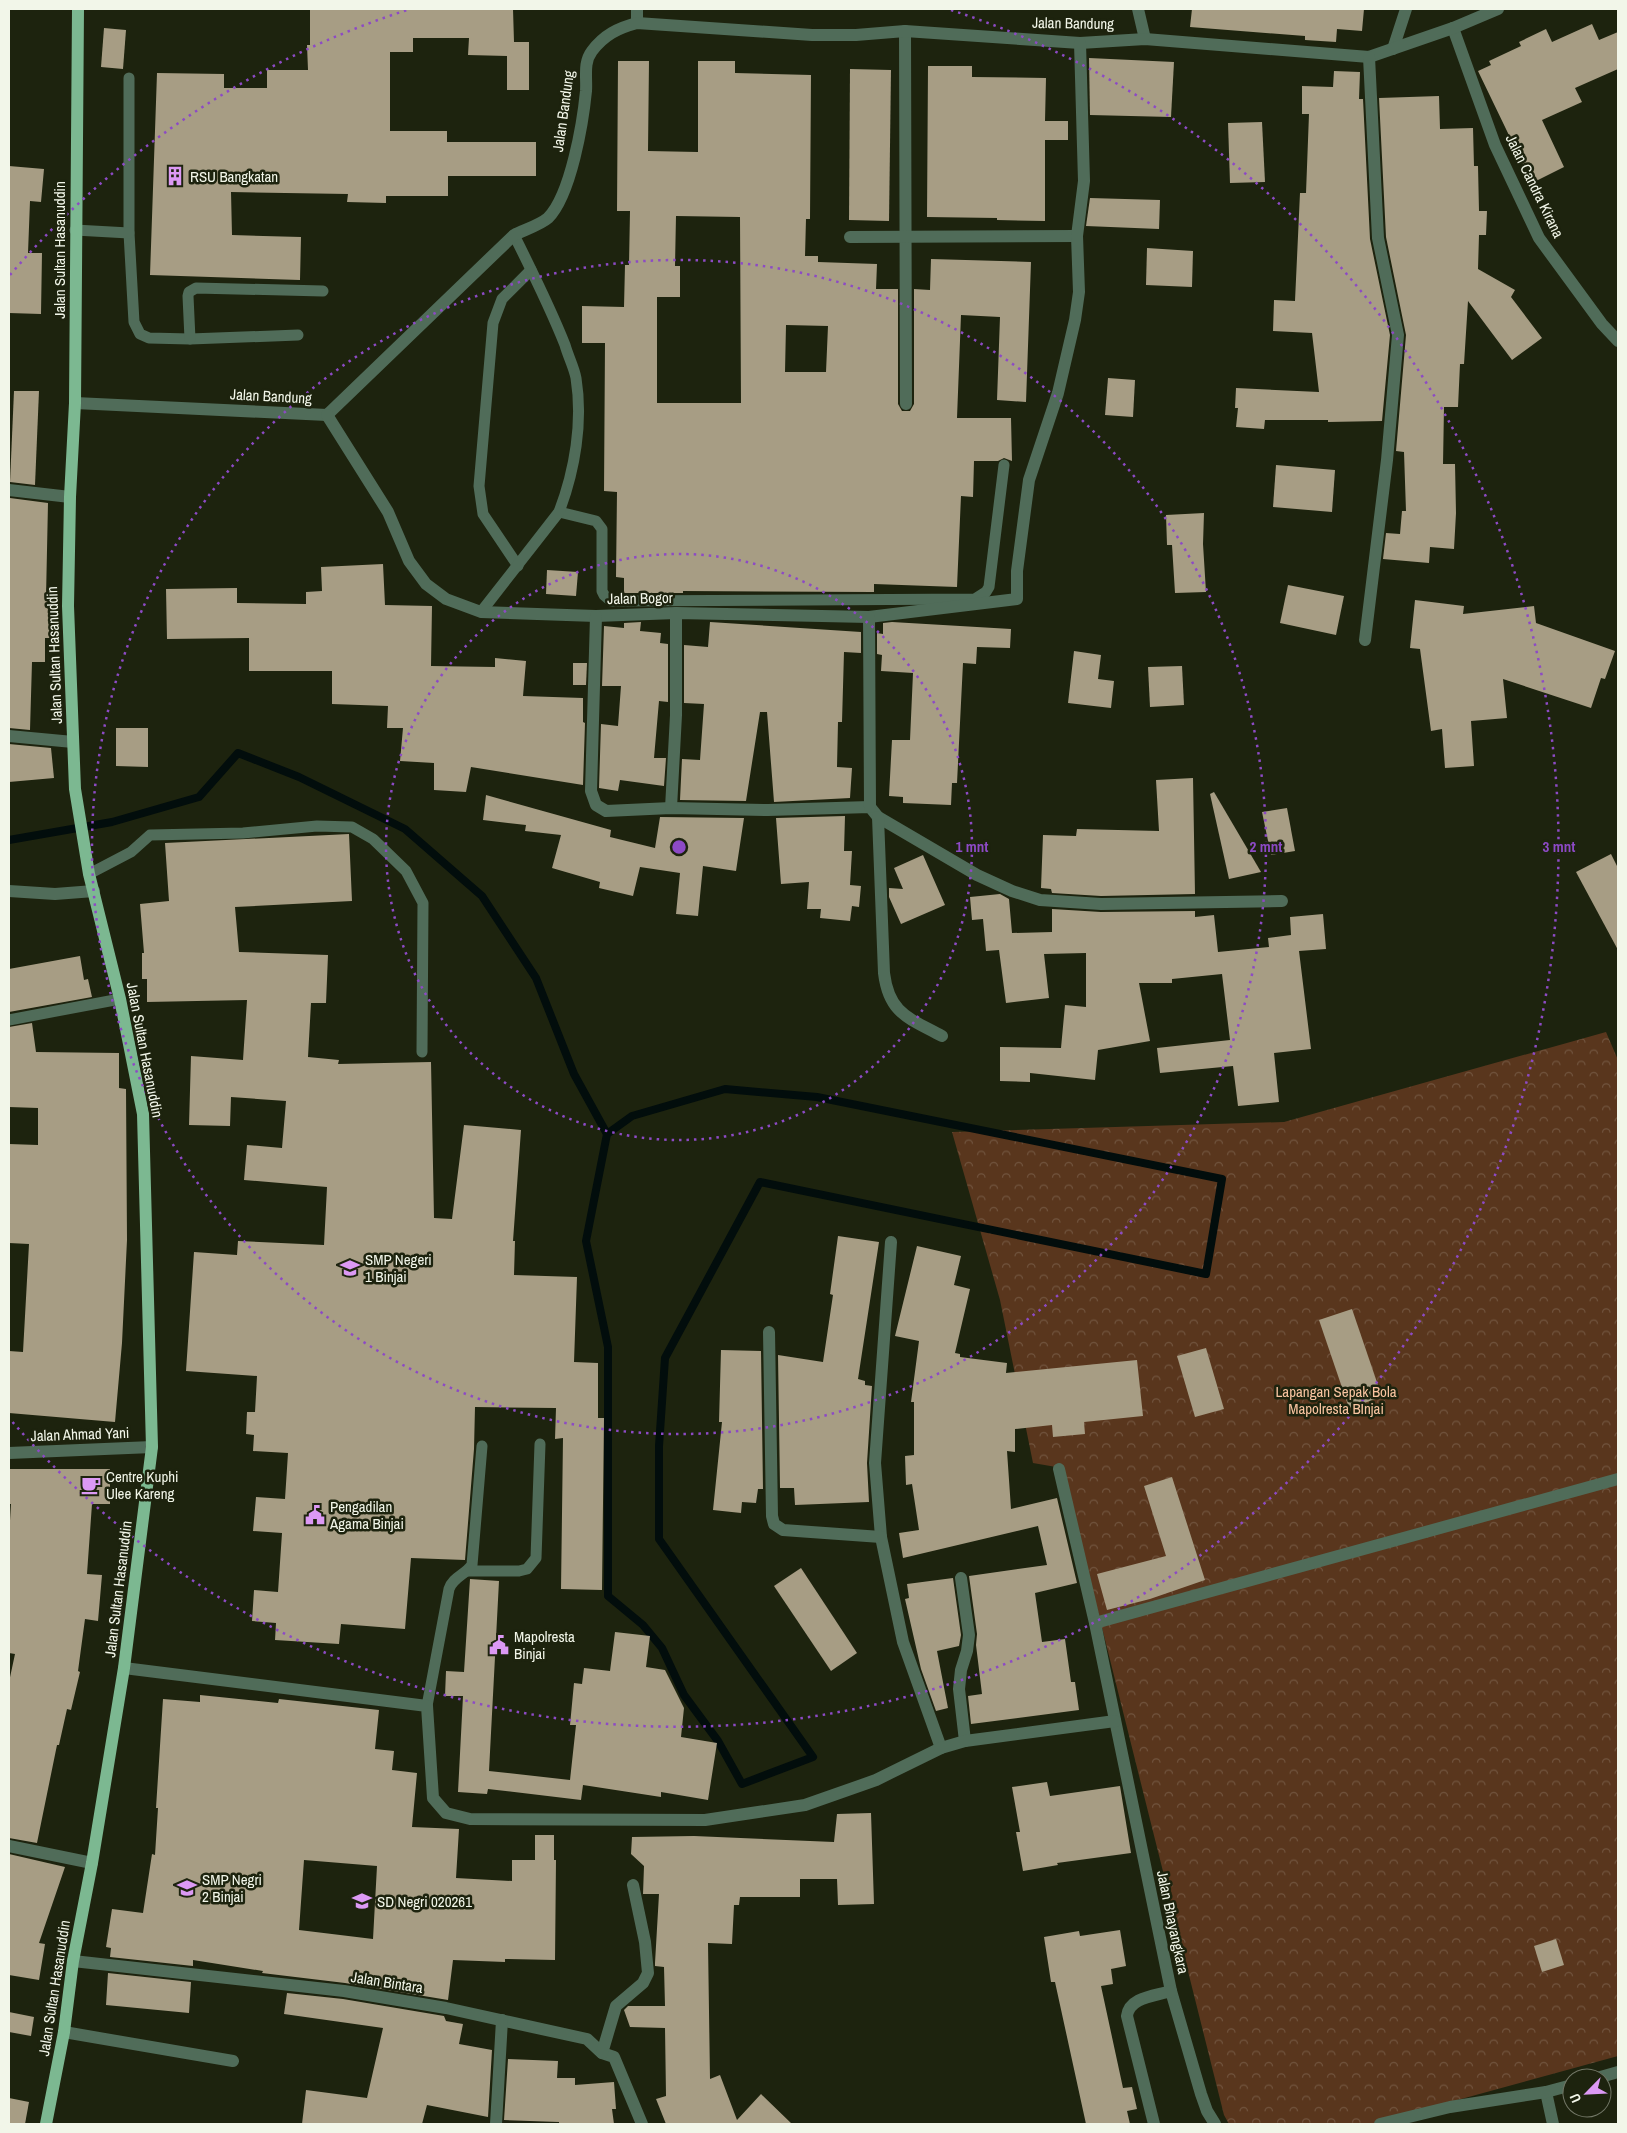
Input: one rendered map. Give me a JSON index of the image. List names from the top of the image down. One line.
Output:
{"streets":{"main road":["Jalan Sultan Hasanuddin"],"street":["Jalan Bandung","Jalan Candra Kirana","Jalan Bogor","Jalan Ahmad Yani","Jalan Bhayangkara","Jalan Bintara"]},"crossings":[["Jalan Bandung","Jalan Candra Kirana"],["Jalan Bandung","Jalan Sultan Hasanuddin"],["Jalan Bandung","Jalan Bogor"],["Jalan Sultan Hasanuddin","Jalan Ahmad Yani"],["Jalan Sultan Hasanuddin","Jalan Bintara"]],"parks":["Lapangan Sepak Bola Mapolresta BInjai"],"places":{"building":["RSU Bangkatan"],"school or university":["SMP Negeri 1 Binjai","SMP Negri 2 Binjai","SD Negri 020261"],"cafe":["Centre Kuphi Ulee Kareng"],"public building":["Pengadilan Agama Binjai","Mapolresta Binjai"]},"north":"bottom left","rings":["1 mnt","2 mnt","3 mnt"]}
